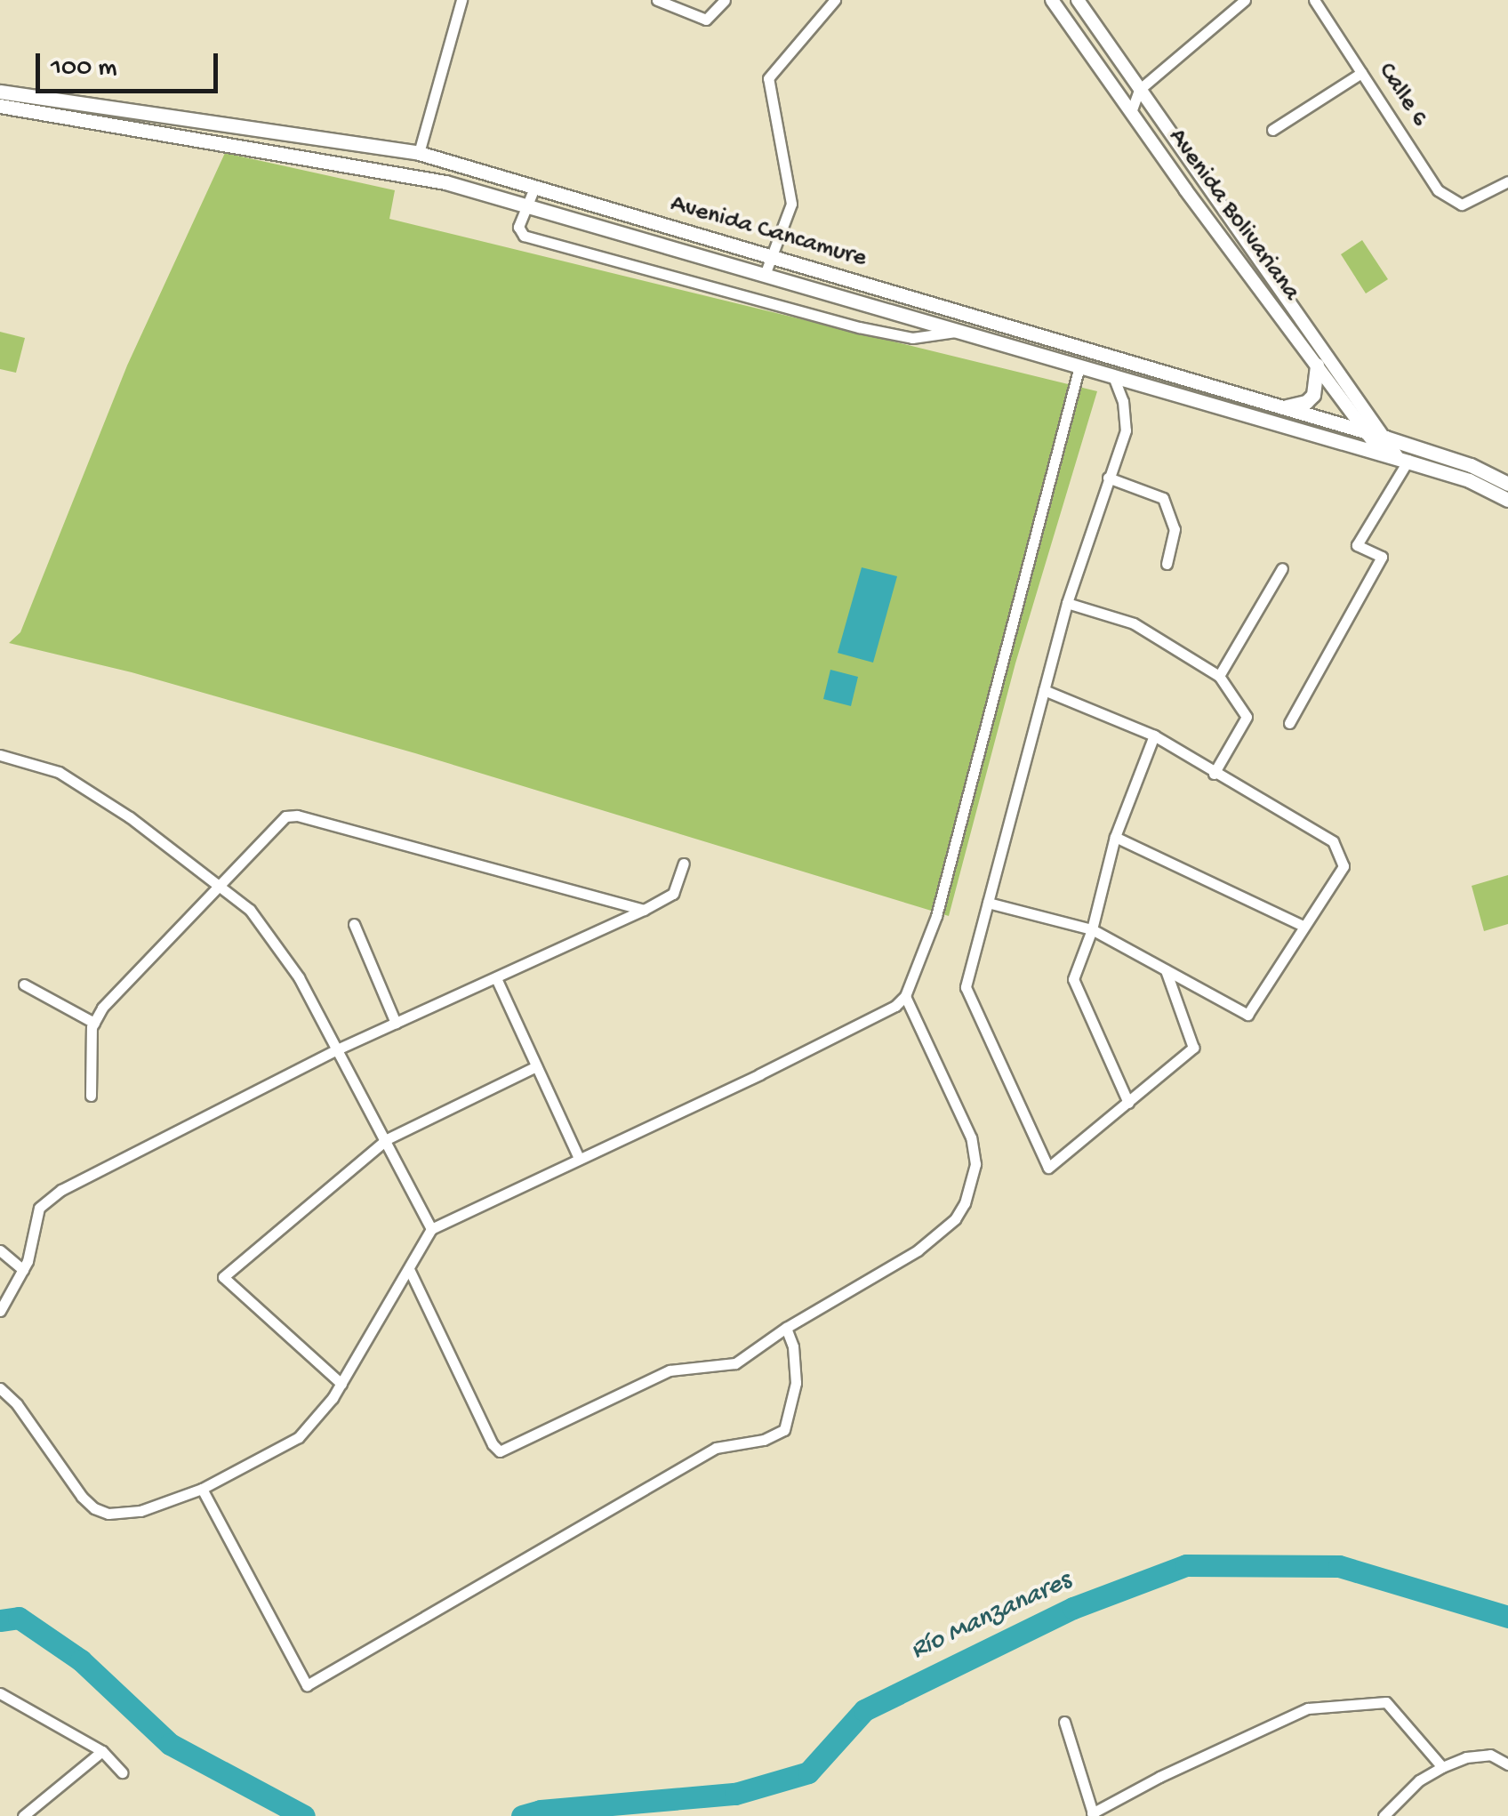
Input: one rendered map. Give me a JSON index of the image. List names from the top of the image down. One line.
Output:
{"streets":{"main road":["Avenida Cancamure"],"street":["Calle 6","Avenida Bolivariana"]},"crossings":[["Avenida Bolivariana","Avenida Cancamure"]],"water":["Río Manzanares"],"scale_bar":"100 m"}
